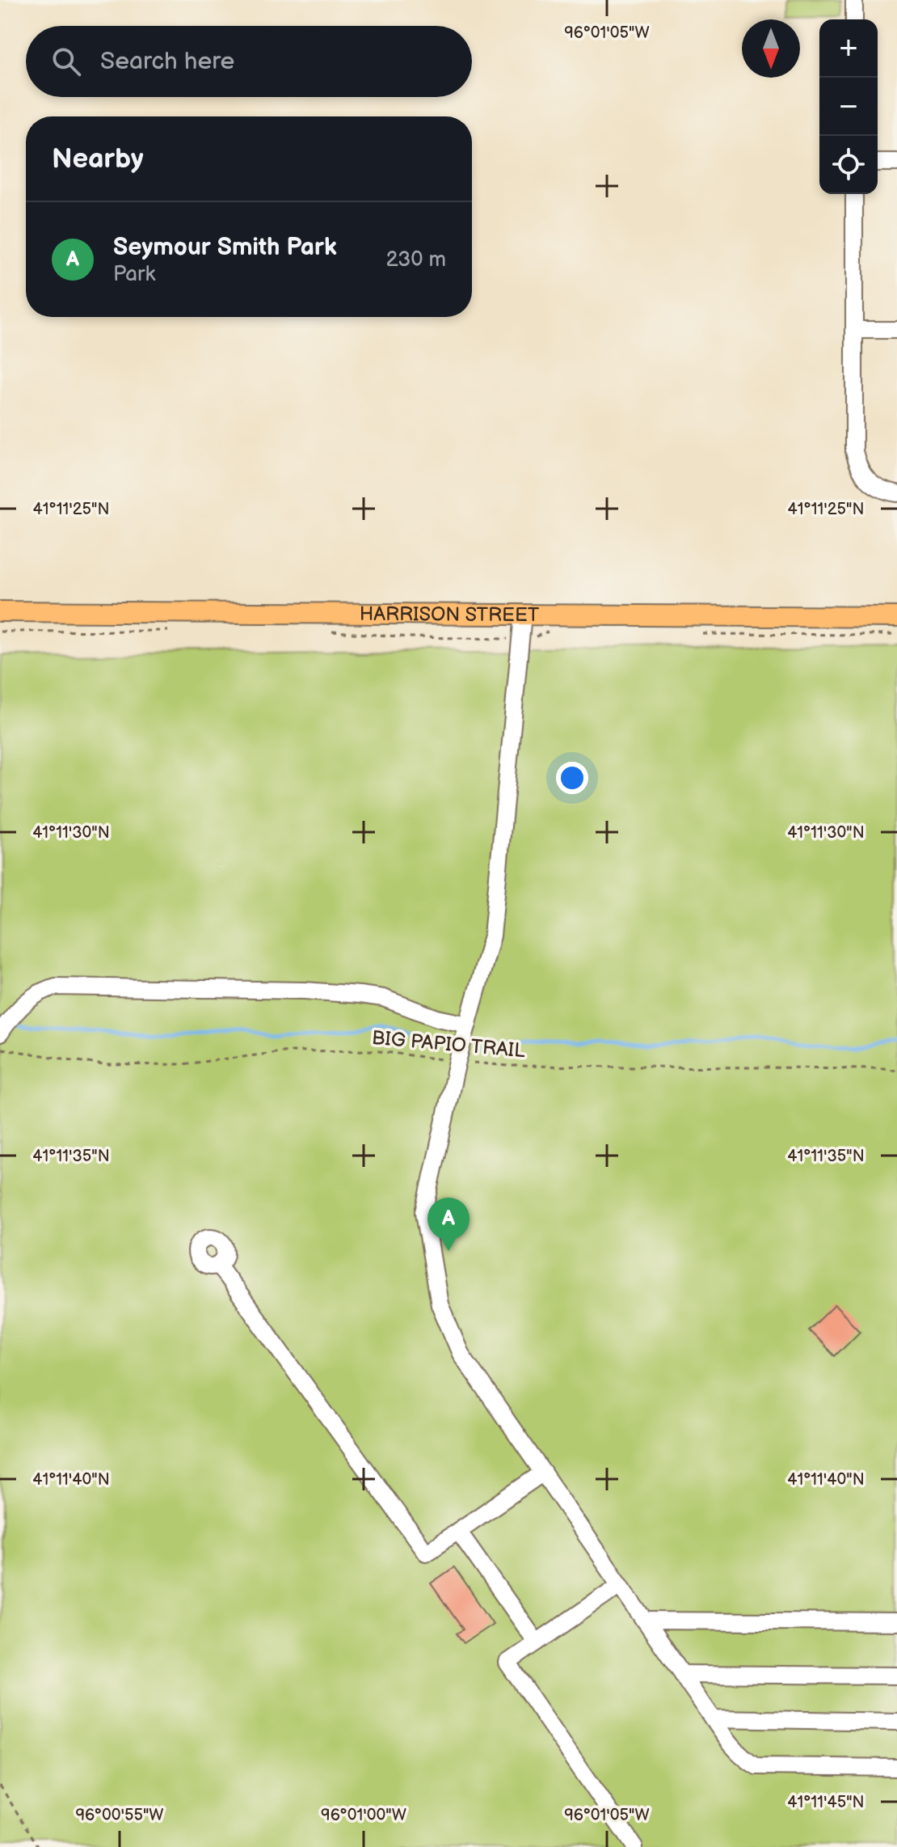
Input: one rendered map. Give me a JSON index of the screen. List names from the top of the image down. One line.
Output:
{"streets":{"main road":["HARRISON STREET"],"path":["BIG PAPIO TRAIL"]},"north":"bottom","page":{"map_buttons":["+","−"],"search":"Search here","heading":"Nearby","list":[{"mark":"A","name":"Seymour Smith Park","note":"Park","value":"230 m"}],"pins":"A"},"coordinates":["96°01'05\"W","41°11'25\"N","41°11'30\"N","41°11'35\"N","41°11'40\"N","41°11'45\"N","96°00'55\"W","96°01'00\"W"]}
